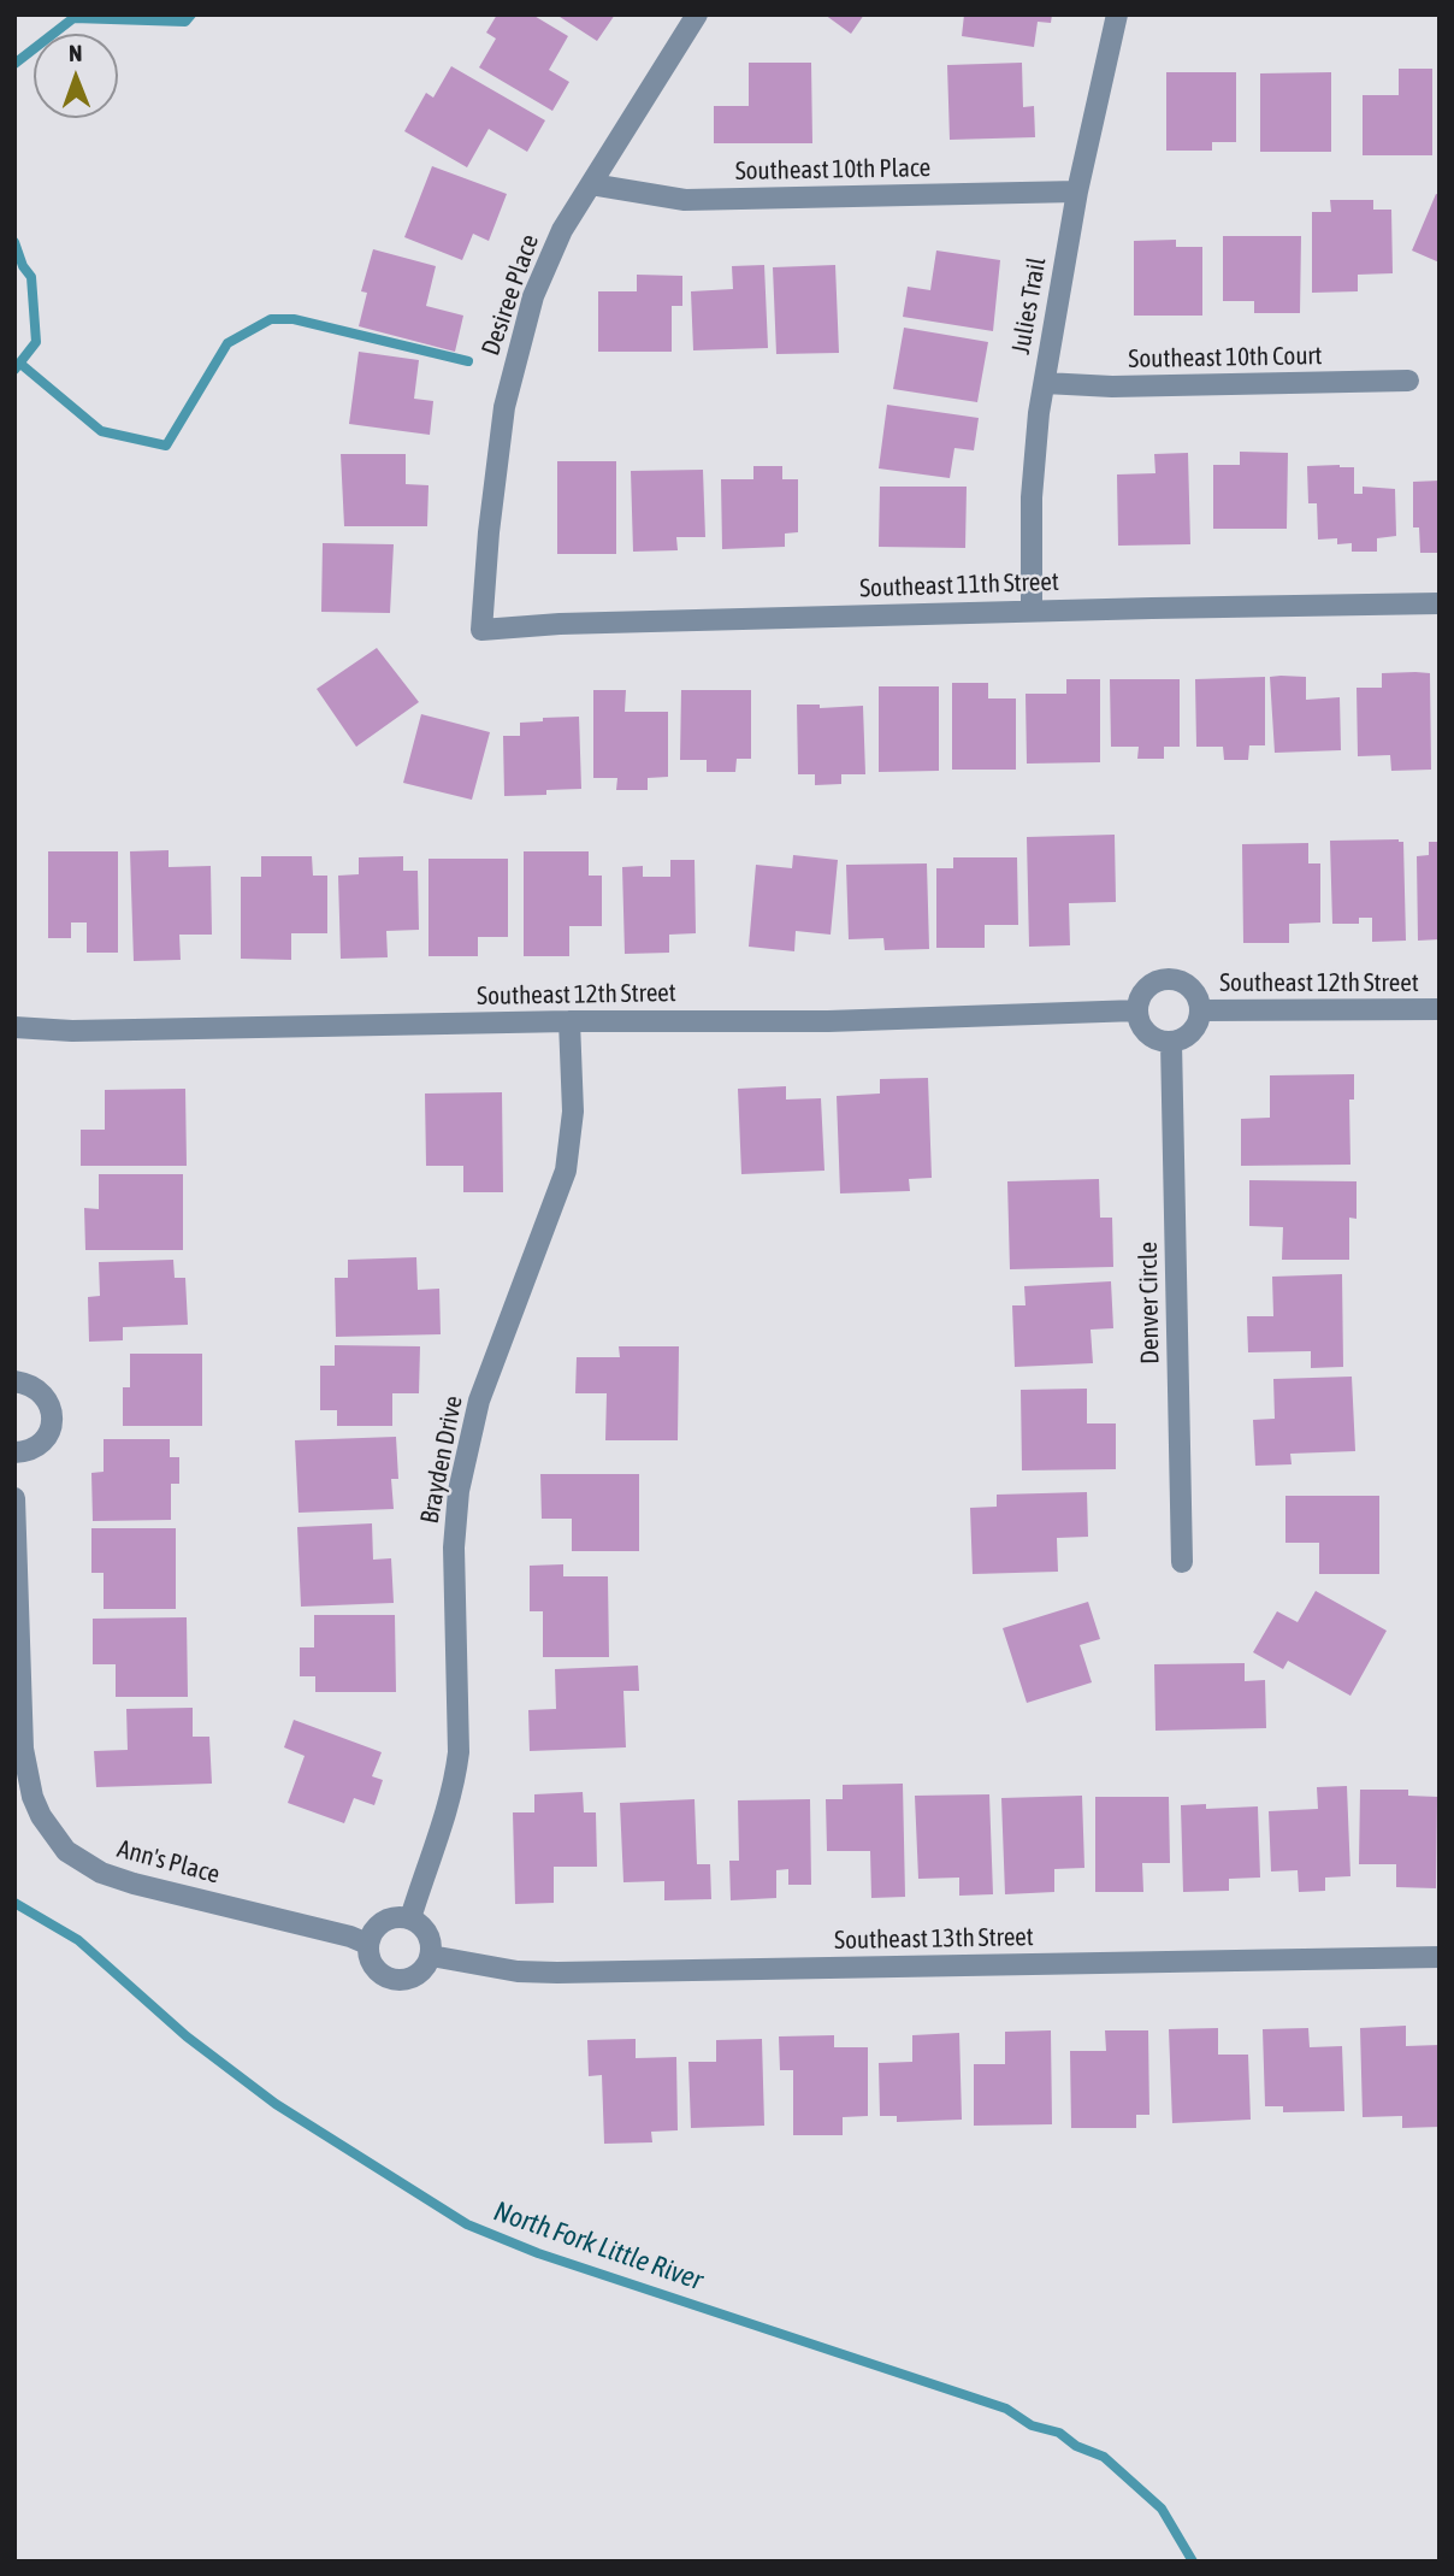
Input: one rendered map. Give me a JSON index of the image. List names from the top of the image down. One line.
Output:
{"streets":{"street":["Southeast 10th Place","Desiree Place","Julies Trail","Southeast 10th Court","Southeast 11th Street","Southeast 12th Street","Denver Circle","Brayden Drive","Ann's Place","Southeast 13th Street"]},"crossings":[["Southeast 10th Place","Desiree Place"],["Southeast 10th Place","Julies Trail"],["Desiree Place","Southeast 11th Street"],["Julies Trail","Southeast 10th Court"],["Julies Trail","Southeast 11th Street"],["Southeast 12th Street","Denver Circle"],["Southeast 12th Street","Brayden Drive"],["Brayden Drive","Ann's Place"],["Brayden Drive","Southeast 13th Street"],["Ann's Place","Southeast 13th Street"]],"water":["North Fork Little River"],"north":"top"}
